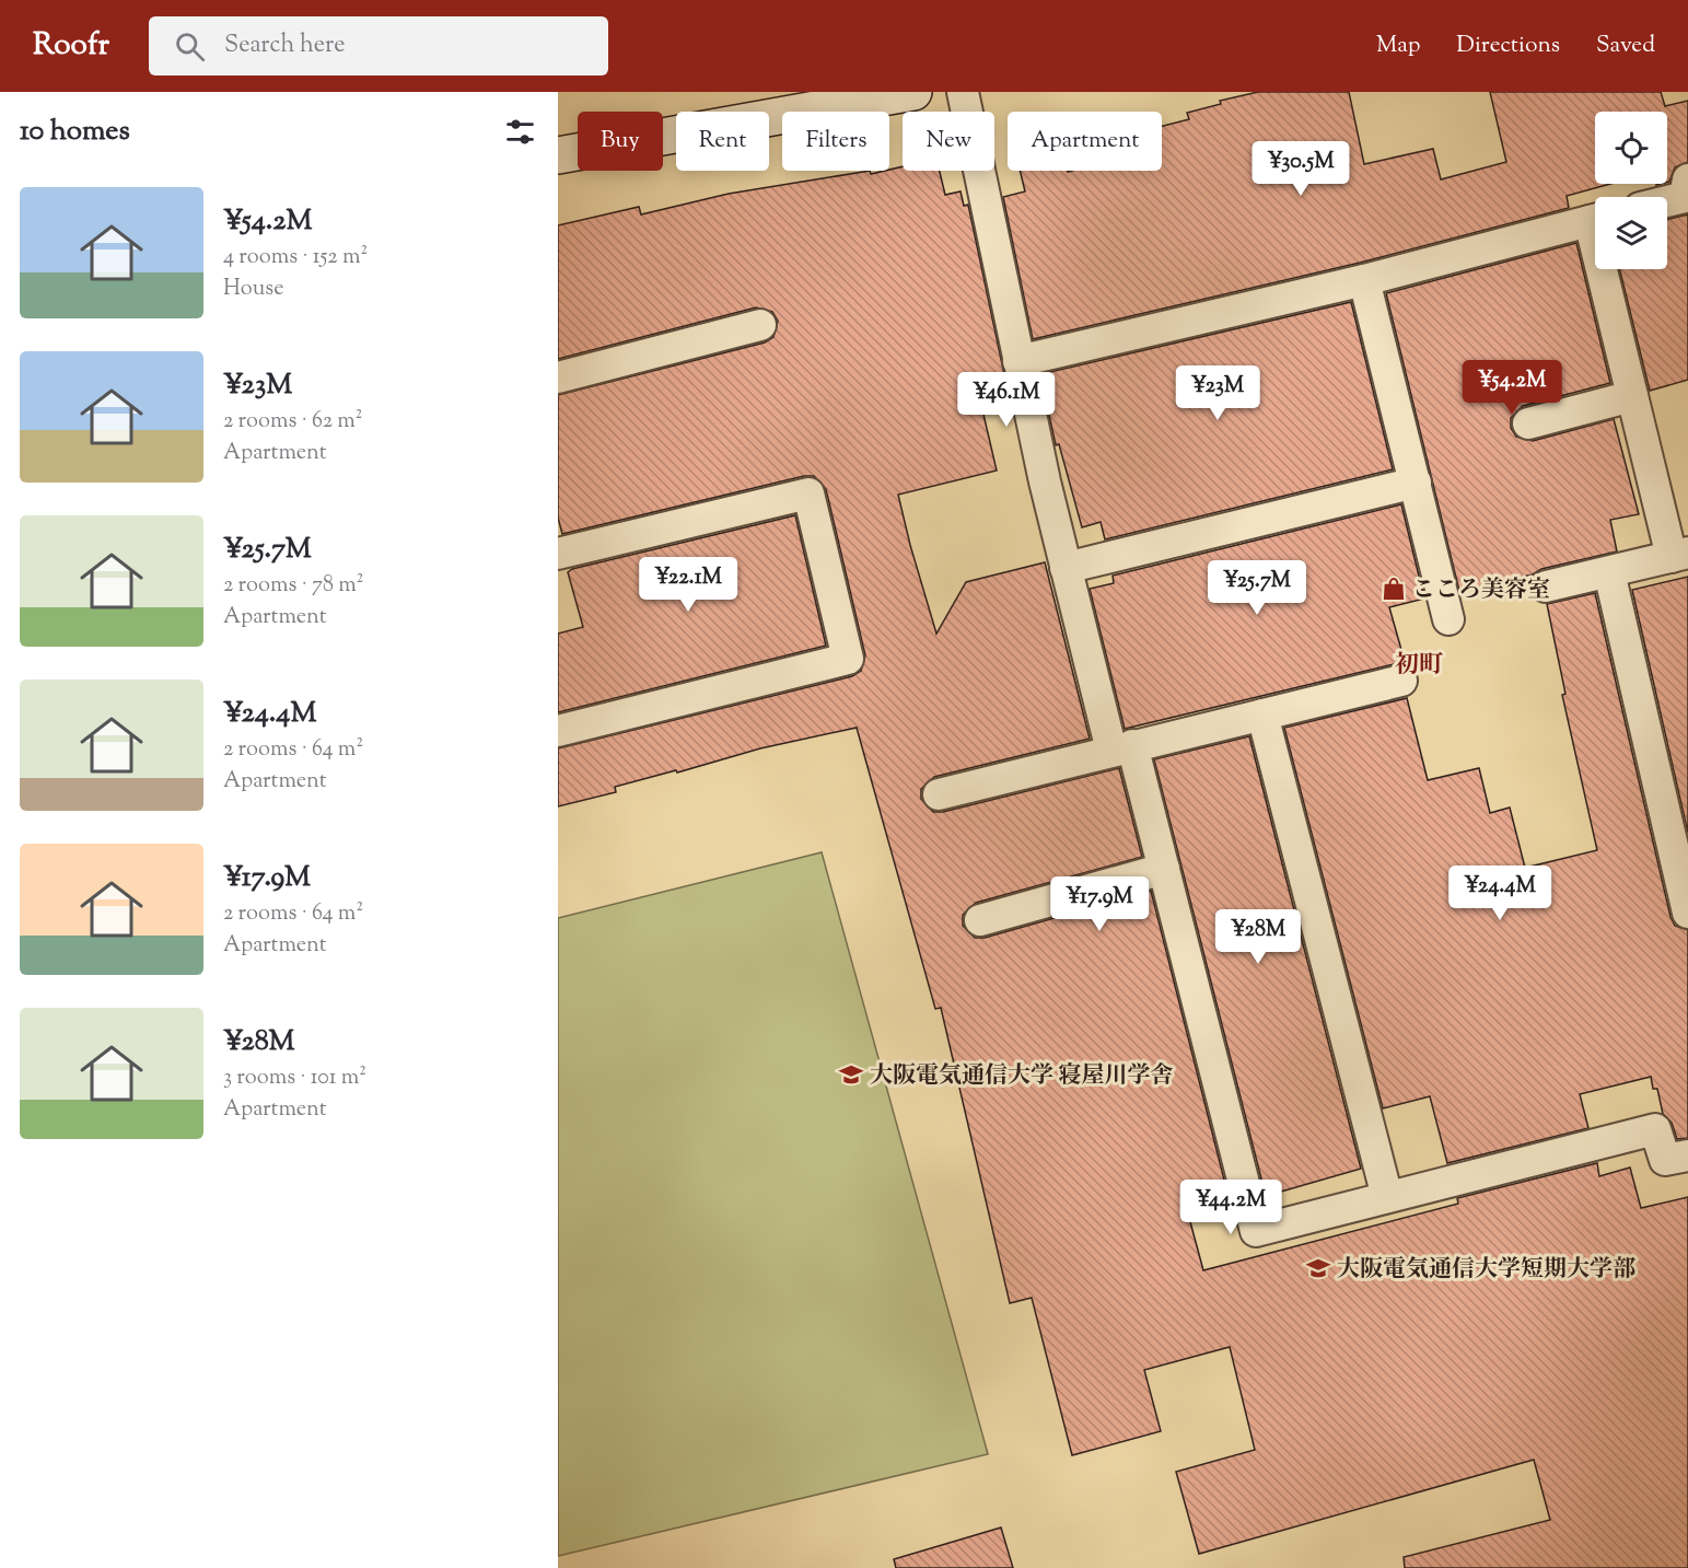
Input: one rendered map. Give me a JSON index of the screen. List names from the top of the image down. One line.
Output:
{"districts":["初町"],"places":{"shop":["こころ美容室"],"school or university":["大阪電気通信大学 寝屋川学舎","大阪電気通信大学短期大学部"]},"page":{"header":"Roofr","search":"Search here","nav":["Map","Directions","Saved"],"heading":"10 homes","chip":["Buy","Rent","Filters","New","Apartment"],"price":["¥30.5M","¥54.2M","¥23M","¥46.1M","¥22.1M","¥25.7M","¥24.4M","¥17.9M","¥28M","¥44.2M"],"list":[{"name":"¥54.2M","note":"4 rooms · 152 m² · House"},{"name":"¥23M","note":"2 rooms · 62 m² · Apartment"},{"name":"¥25.7M","note":"2 rooms · 78 m² · Apartment"},{"name":"¥24.4M","note":"2 rooms · 64 m² · Apartment"},{"name":"¥17.9M","note":"2 rooms · 64 m² · Apartment"},{"name":"¥28M","note":"3 rooms · 101 m² · Apartment"}]}}
